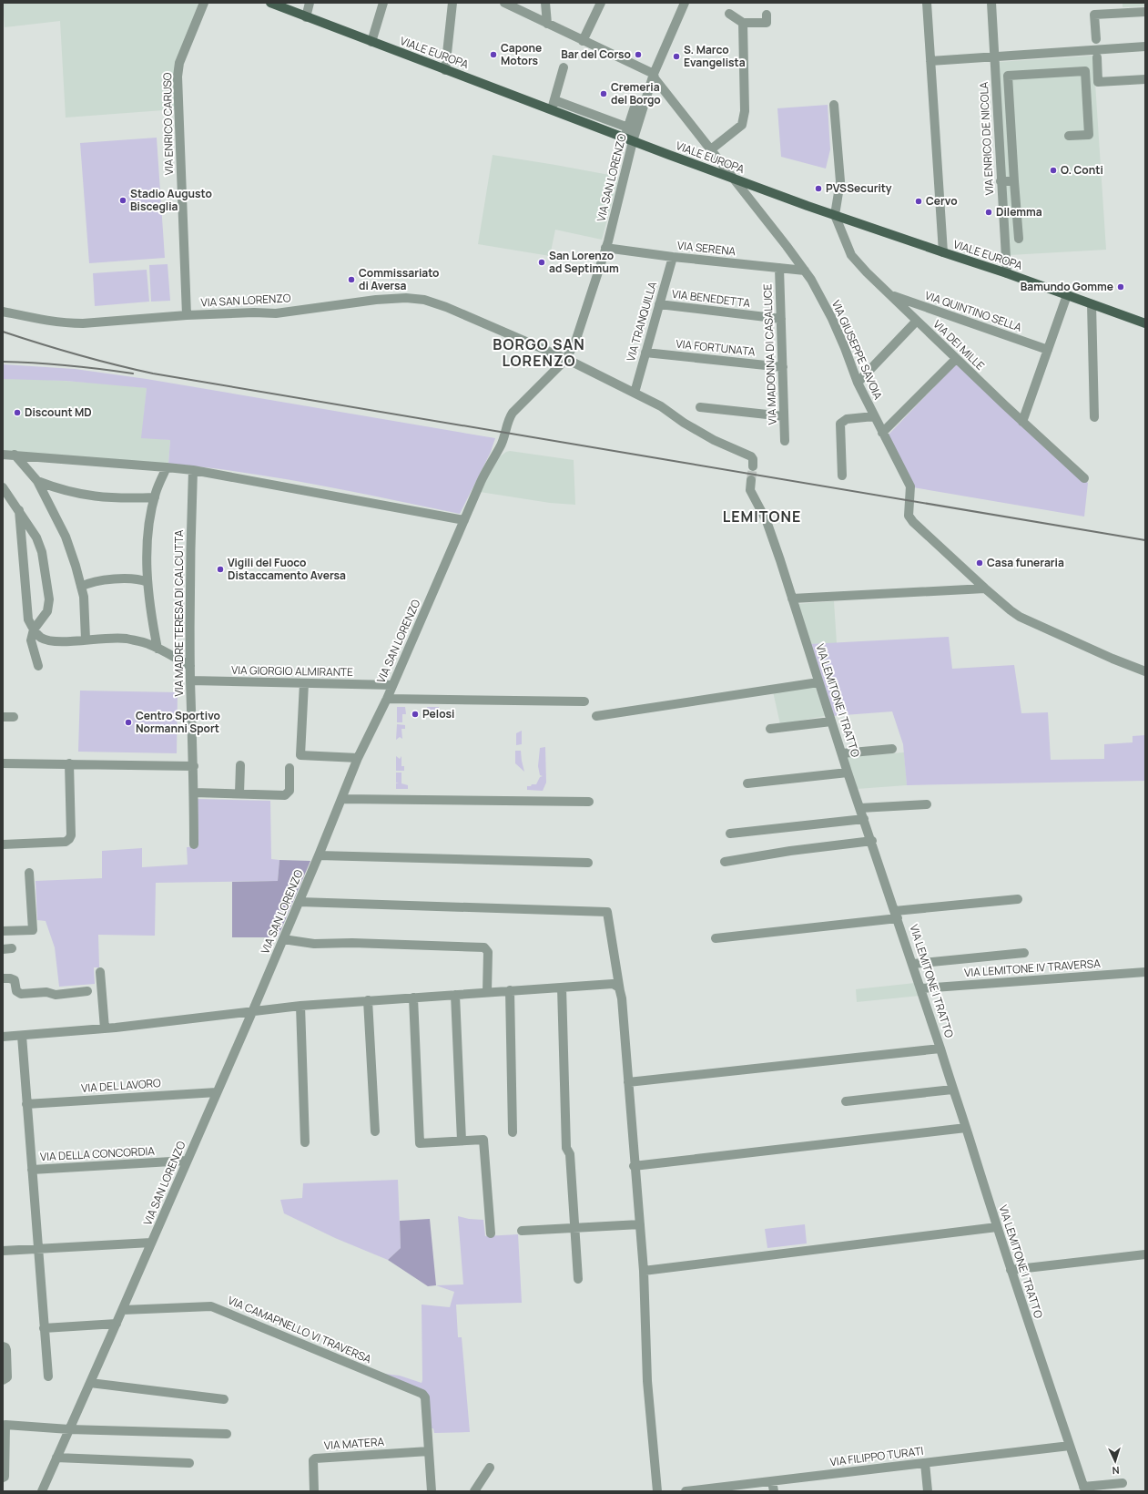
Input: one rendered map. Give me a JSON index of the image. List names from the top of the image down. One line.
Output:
{"streets":{"main road":["VIALE EUROPA"],"street":["VIA ENRICO CARUSO","VIA ENRICO DE NICOLA","VIA SAN LORENZO","VIA SERENA","VIA BENEDETTA","VIA QUINTINO SELLA","VIA TRANQUILLA","VIA DEI MILLE","VIA FORTUNATA","VIA GIUSEPPE SAVOIA","VIA MADONNA DI CASALUCE","VIA MADRE TERESA DI CALCUTTA","VIA GIORGIO ALMIRANTE","VIA LEMITONE I TRATTO","VIA LEMITONE IV TRAVERSA","VIA DEL LAVORO","VIA DELLA CONCORDIA","VIA CAMAPNELLO VI TRAVERSA","VIA MATERA","VIA FILIPPO TURATI"]},"crossings":[["VIALE EUROPA","VIA ENRICO DE NICOLA"],["VIALE EUROPA","VIA SAN LORENZO"],["VIALE EUROPA","VIA DEI MILLE"],["VIALE EUROPA","VIA GIUSEPPE SAVOIA"],["VIA ENRICO CARUSO","VIA SAN LORENZO"],["VIA SAN LORENZO","VIA SERENA"],["VIA SAN LORENZO","VIA GIUSEPPE SAVOIA"],["VIA SAN LORENZO","VIA GIORGIO ALMIRANTE"],["VIA SAN LORENZO","VIA DEL LAVORO"],["VIA SAN LORENZO","VIA DELLA CONCORDIA"],["VIA SAN LORENZO","VIA CAMAPNELLO VI TRAVERSA"],["VIA SERENA","VIA TRANQUILLA"],["VIA SERENA","VIA GIUSEPPE SAVOIA"],["VIA SERENA","VIA MADONNA DI CASALUCE"],["VIA BENEDETTA","VIA TRANQUILLA"],["VIA BENEDETTA","VIA MADONNA DI CASALUCE"],["VIA QUINTINO SELLA","VIA DEI MILLE"],["VIA TRANQUILLA","VIA FORTUNATA"],["VIA FORTUNATA","VIA MADONNA DI CASALUCE"],["VIA MADRE TERESA DI CALCUTTA","VIA GIORGIO ALMIRANTE"],["VIA LEMITONE I TRATTO","VIA LEMITONE IV TRAVERSA"],["VIA LEMITONE I TRATTO","VIA FILIPPO TURATI"],["VIA CAMAPNELLO VI TRAVERSA","VIA MATERA"]],"districts":["BORGO SAN LORENZO","LEMITONE"],"places":["Capone Motors","Bar del Corso","S. Marco Evangelista","Cremeria del Borgo","O. Conti","PVSSecurity","Stadio Augusto Bisceglia","Cervo","Dilemma","San Lorenzo ad Septimum","Commissariato di Aversa","Bamundo Gomme","Discount MD","Casa funeraria","Vigili del Fuoco Distaccamento Aversa","Pelosi","Centro Sportivo Normanni Sport"],"north":"bottom"}
